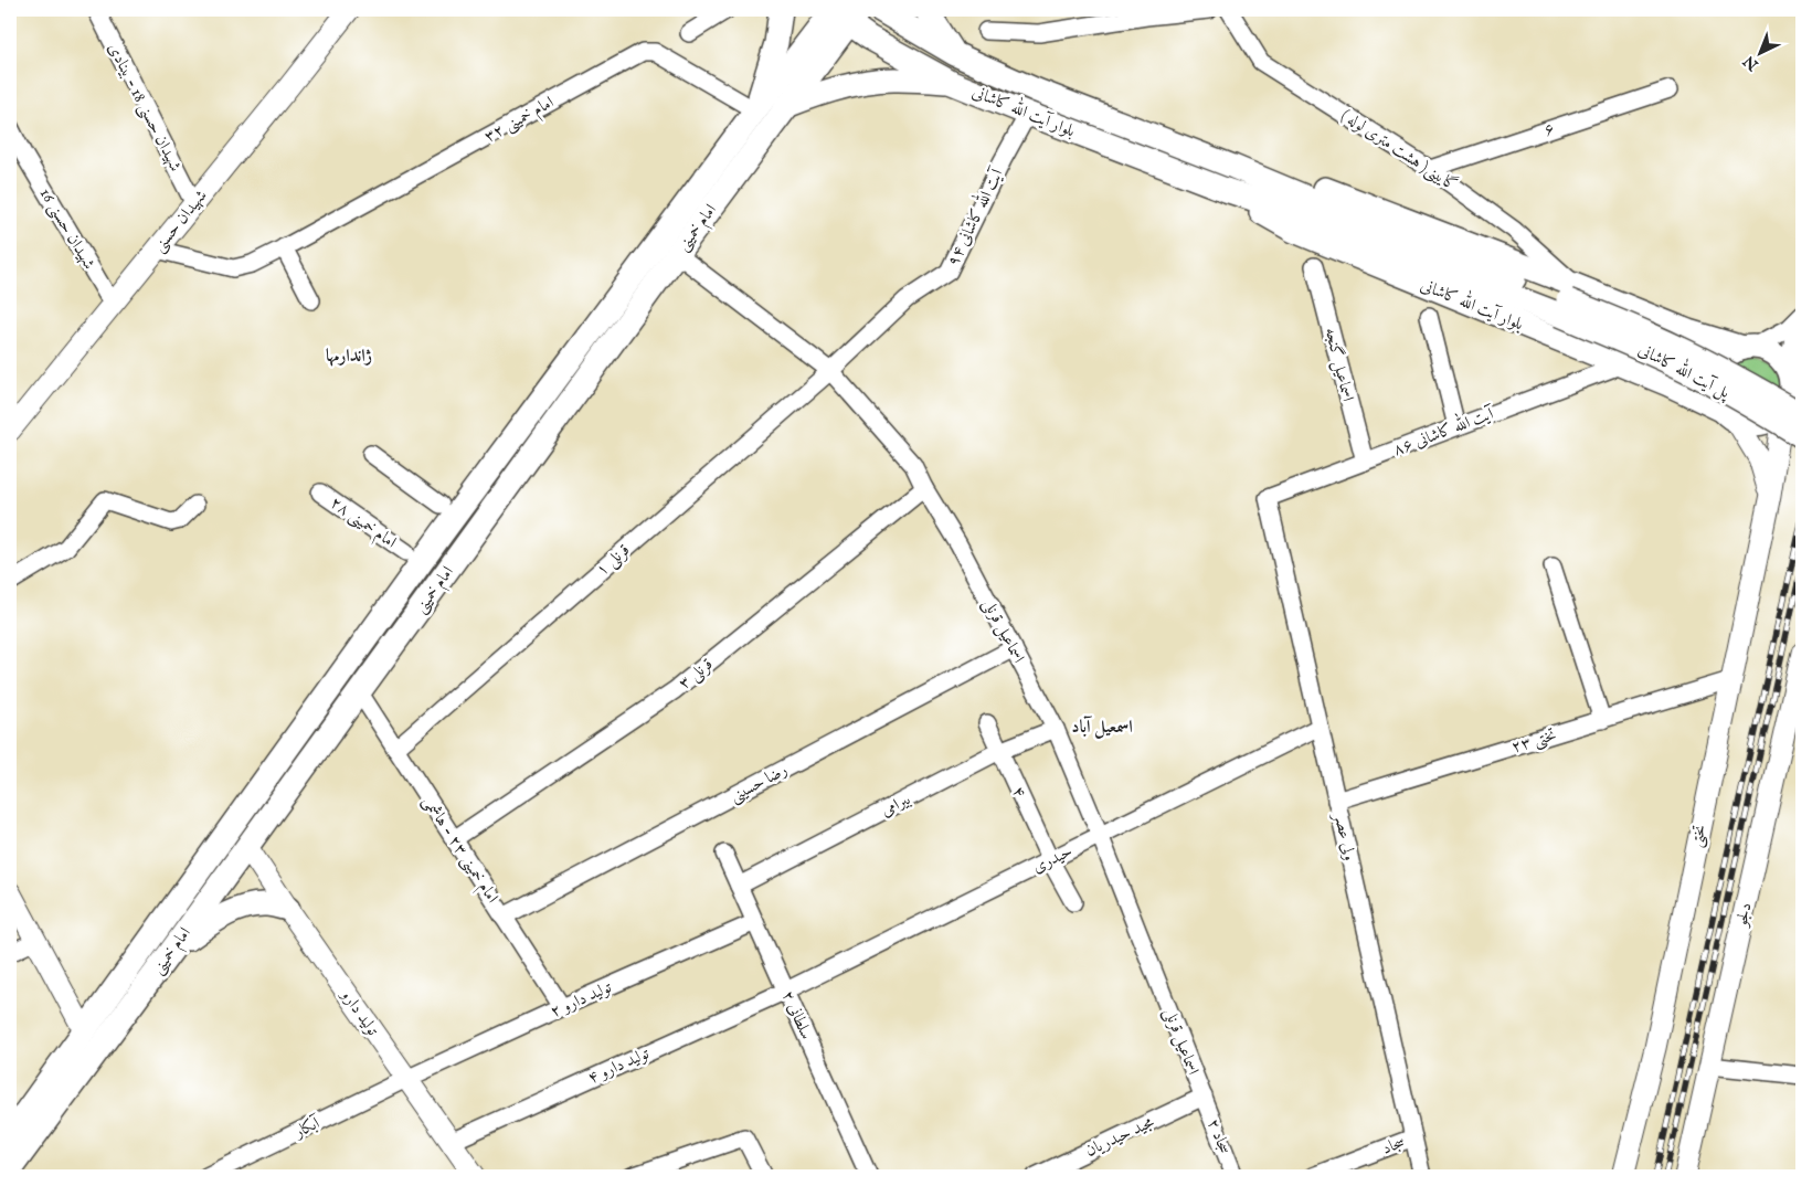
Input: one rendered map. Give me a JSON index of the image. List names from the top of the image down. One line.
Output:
{"streets":{"main road":["بلوار آیت الله کاشانی","امام خمینی","پل آیت الله کاشانی"],"street":["شهیدان حسنی 18 - بینادی","امام خمینی ۳۲","۶","گایینی( هشت متری لوله )","آیت الله کاشانی ۹۴","شهیدان حسنی","شهیدان حسنی 16","اسماعیل گنجه","آیت الله کاشانی ۸۶","امام خمینی ۲۸","قرنلی ۱","اسماعیل قرنلی","قرنلی ۳","تختی ۲۳","رضا حسینی","۴","بیرامی","تختی","ولی عصر","امام خمینی ۲۳ - هاشمی","حیدری","دلجو","تولید دارو ۲","تولید دارو","۲ سلطانی","تولید دارو ۴","آبکار","مجید حیدریان","سجاد ۲","سجاد"]},"crossings":[["شهیدان حسنی 18 - بینادی","شهیدان حسنی"],["بلوار آیت الله کاشانی","گایینی( هشت متری لوله )"],["بلوار آیت الله کاشانی","آیت الله کاشانی ۹۴"],["بلوار آیت الله کاشانی","امام خمینی"],["بلوار آیت الله کاشانی","پل آیت الله کاشانی"],["بلوار آیت الله کاشانی","آیت الله کاشانی ۸۶"],["بلوار آیت الله کاشانی","تختی"],["امام خمینی ۳۲","شهیدان حسنی"],["امام خمینی ۳۲","امام خمینی"],["۶","گایینی( هشت متری لوله )"],["گایینی( هشت متری لوله )","پل آیت الله کاشانی"],["آیت الله کاشانی ۹۴","قرنلی ۱"],["آیت الله کاشانی ۹۴","اسماعیل قرنلی"],["شهیدان حسنی","شهیدان حسنی 16"],["امام خمینی","اسماعیل قرنلی"],["امام خمینی","امام خمینی ۲۳ - هاشمی"],["امام خمینی","تولید دارو"],["اسماعیل گنجه","آیت الله کاشانی ۸۶"],["پل آیت الله کاشانی","تختی"],["آیت الله کاشانی ۸۶","ولی عصر"],["قرنلی ۱","اسماعیل قرنلی"],["قرنلی ۱","امام خمینی ۲۳ - هاشمی"],["اسماعیل قرنلی","قرنلی ۳"],["اسماعیل قرنلی","رضا حسینی"],["اسماعیل قرنلی","بیرامی"],["اسماعیل قرنلی","حیدری"],["اسماعیل قرنلی","مجید حیدریان"],["اسماعیل قرنلی","سجاد ۲"],["قرنلی ۳","امام خمینی ۲۳ - هاشمی"],["تختی ۲۳","تختی"],["تختی ۲۳","ولی عصر"],["رضا حسینی","امام خمینی ۲۳ - هاشمی"],["۴","بیرامی"],["۴","حیدری"],["بیرامی","۲ سلطانی"],["ولی عصر","حیدری"],["ولی عصر","سجاد"],["امام خمینی ۲۳ - هاشمی","تولید دارو ۲"],["حیدری","۲ سلطانی"],["حیدری","تولید دارو ۴"],["تولید دارو ۲","تولید دارو"],["تولید دارو ۲","۲ سلطانی"],["تولید دارو ۲","آبکار"],["تولید دارو","تولید دارو ۴"],["تولید دارو","آبکار"],["۲ سلطانی","تولید دارو ۴"],["مجید حیدریان","سجاد ۲"]],"districts":["ژاندارمها","اسمعیل آباد"],"north":"bottom left"}
